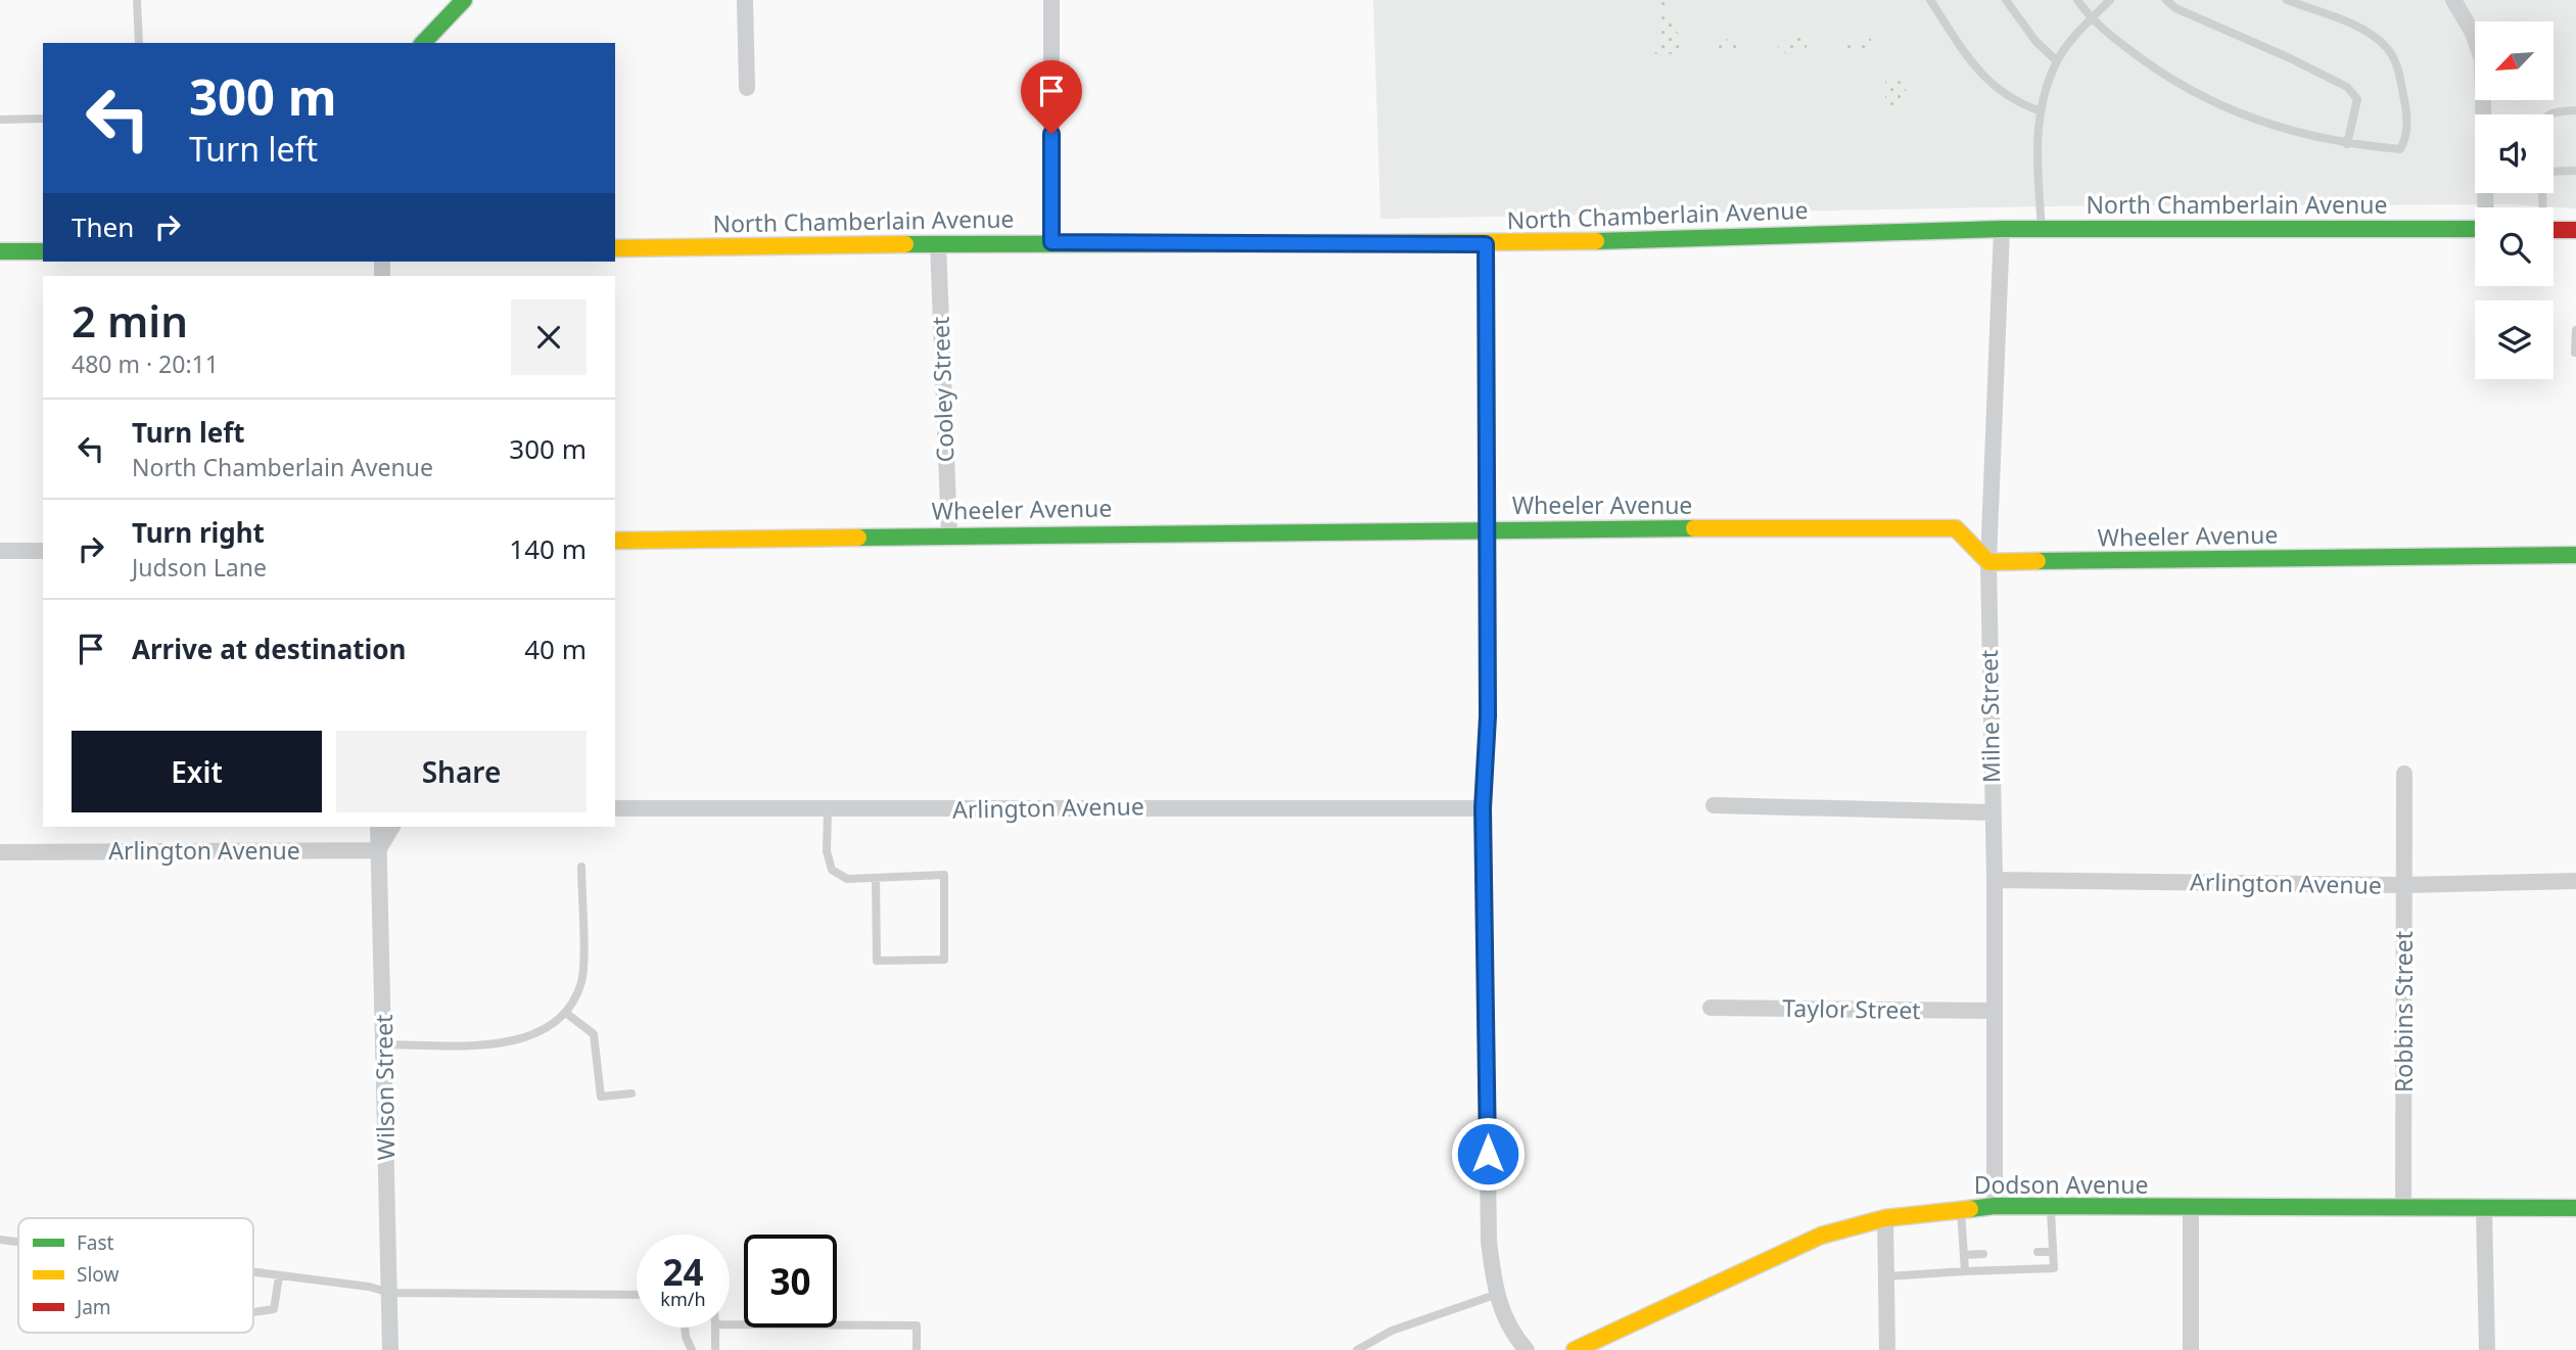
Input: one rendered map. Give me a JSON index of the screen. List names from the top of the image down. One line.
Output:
{"streets":{"street":["North Chamberlain Avenue","Cooley Street","Wheeler Avenue","Milne Street","Arlington Avenue","Taylor Street","Robbins Street","Wilson Street","Dodson Avenue"]},"crossings":[["North Chamberlain Avenue","Cooley Street"],["North Chamberlain Avenue","Milne Street"],["Cooley Street","Wheeler Avenue"],["Wheeler Avenue","Milne Street"],["Milne Street","Arlington Avenue"],["Milne Street","Taylor Street"],["Milne Street","Dodson Avenue"],["Arlington Avenue","Robbins Street"],["Arlington Avenue","Wilson Street"],["Robbins Street","Dodson Avenue"]],"legend":["Fast","Slow","Jam"],"north":"bottom left","page":{"turn":["300 m","Turn left"],"then":"Then","heading":["2 min","480 m · 20:11"],"list":[{"name":"Turn left","note":"North Chamberlain Avenue","value":"300 m"},{"name":"Turn right","note":"Judson Lane","value":"140 m"},{"name":"Arrive at destination","value":"40 m"}],"buttons":["Exit","Share"],"speed":"24 km/h","limit":"30"}}
